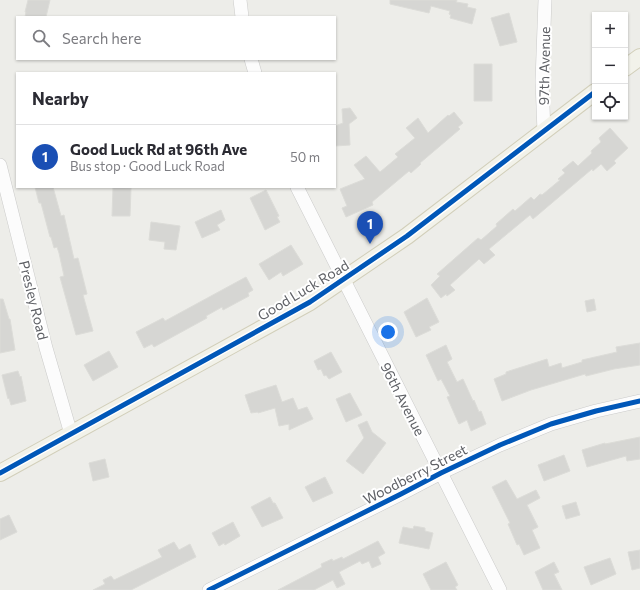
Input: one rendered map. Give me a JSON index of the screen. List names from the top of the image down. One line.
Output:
{"streets":{"main road":["Good Luck Road"],"street":["97th Avenue","Presley Road","96th Avenue","Woodberry Street"]},"crossings":[["97th Avenue","Good Luck Road"],["Good Luck Road","Presley Road"],["Good Luck Road","96th Avenue"],["96th Avenue","Woodberry Street"]],"page":{"map_buttons":["+","−"],"search":"Search here","heading":"Nearby","list":[{"mark":"1","name":"Good Luck Rd at 96th Ave","note":"Bus stop · Good Luck Road","value":"50 m"}],"pins":"1"}}
